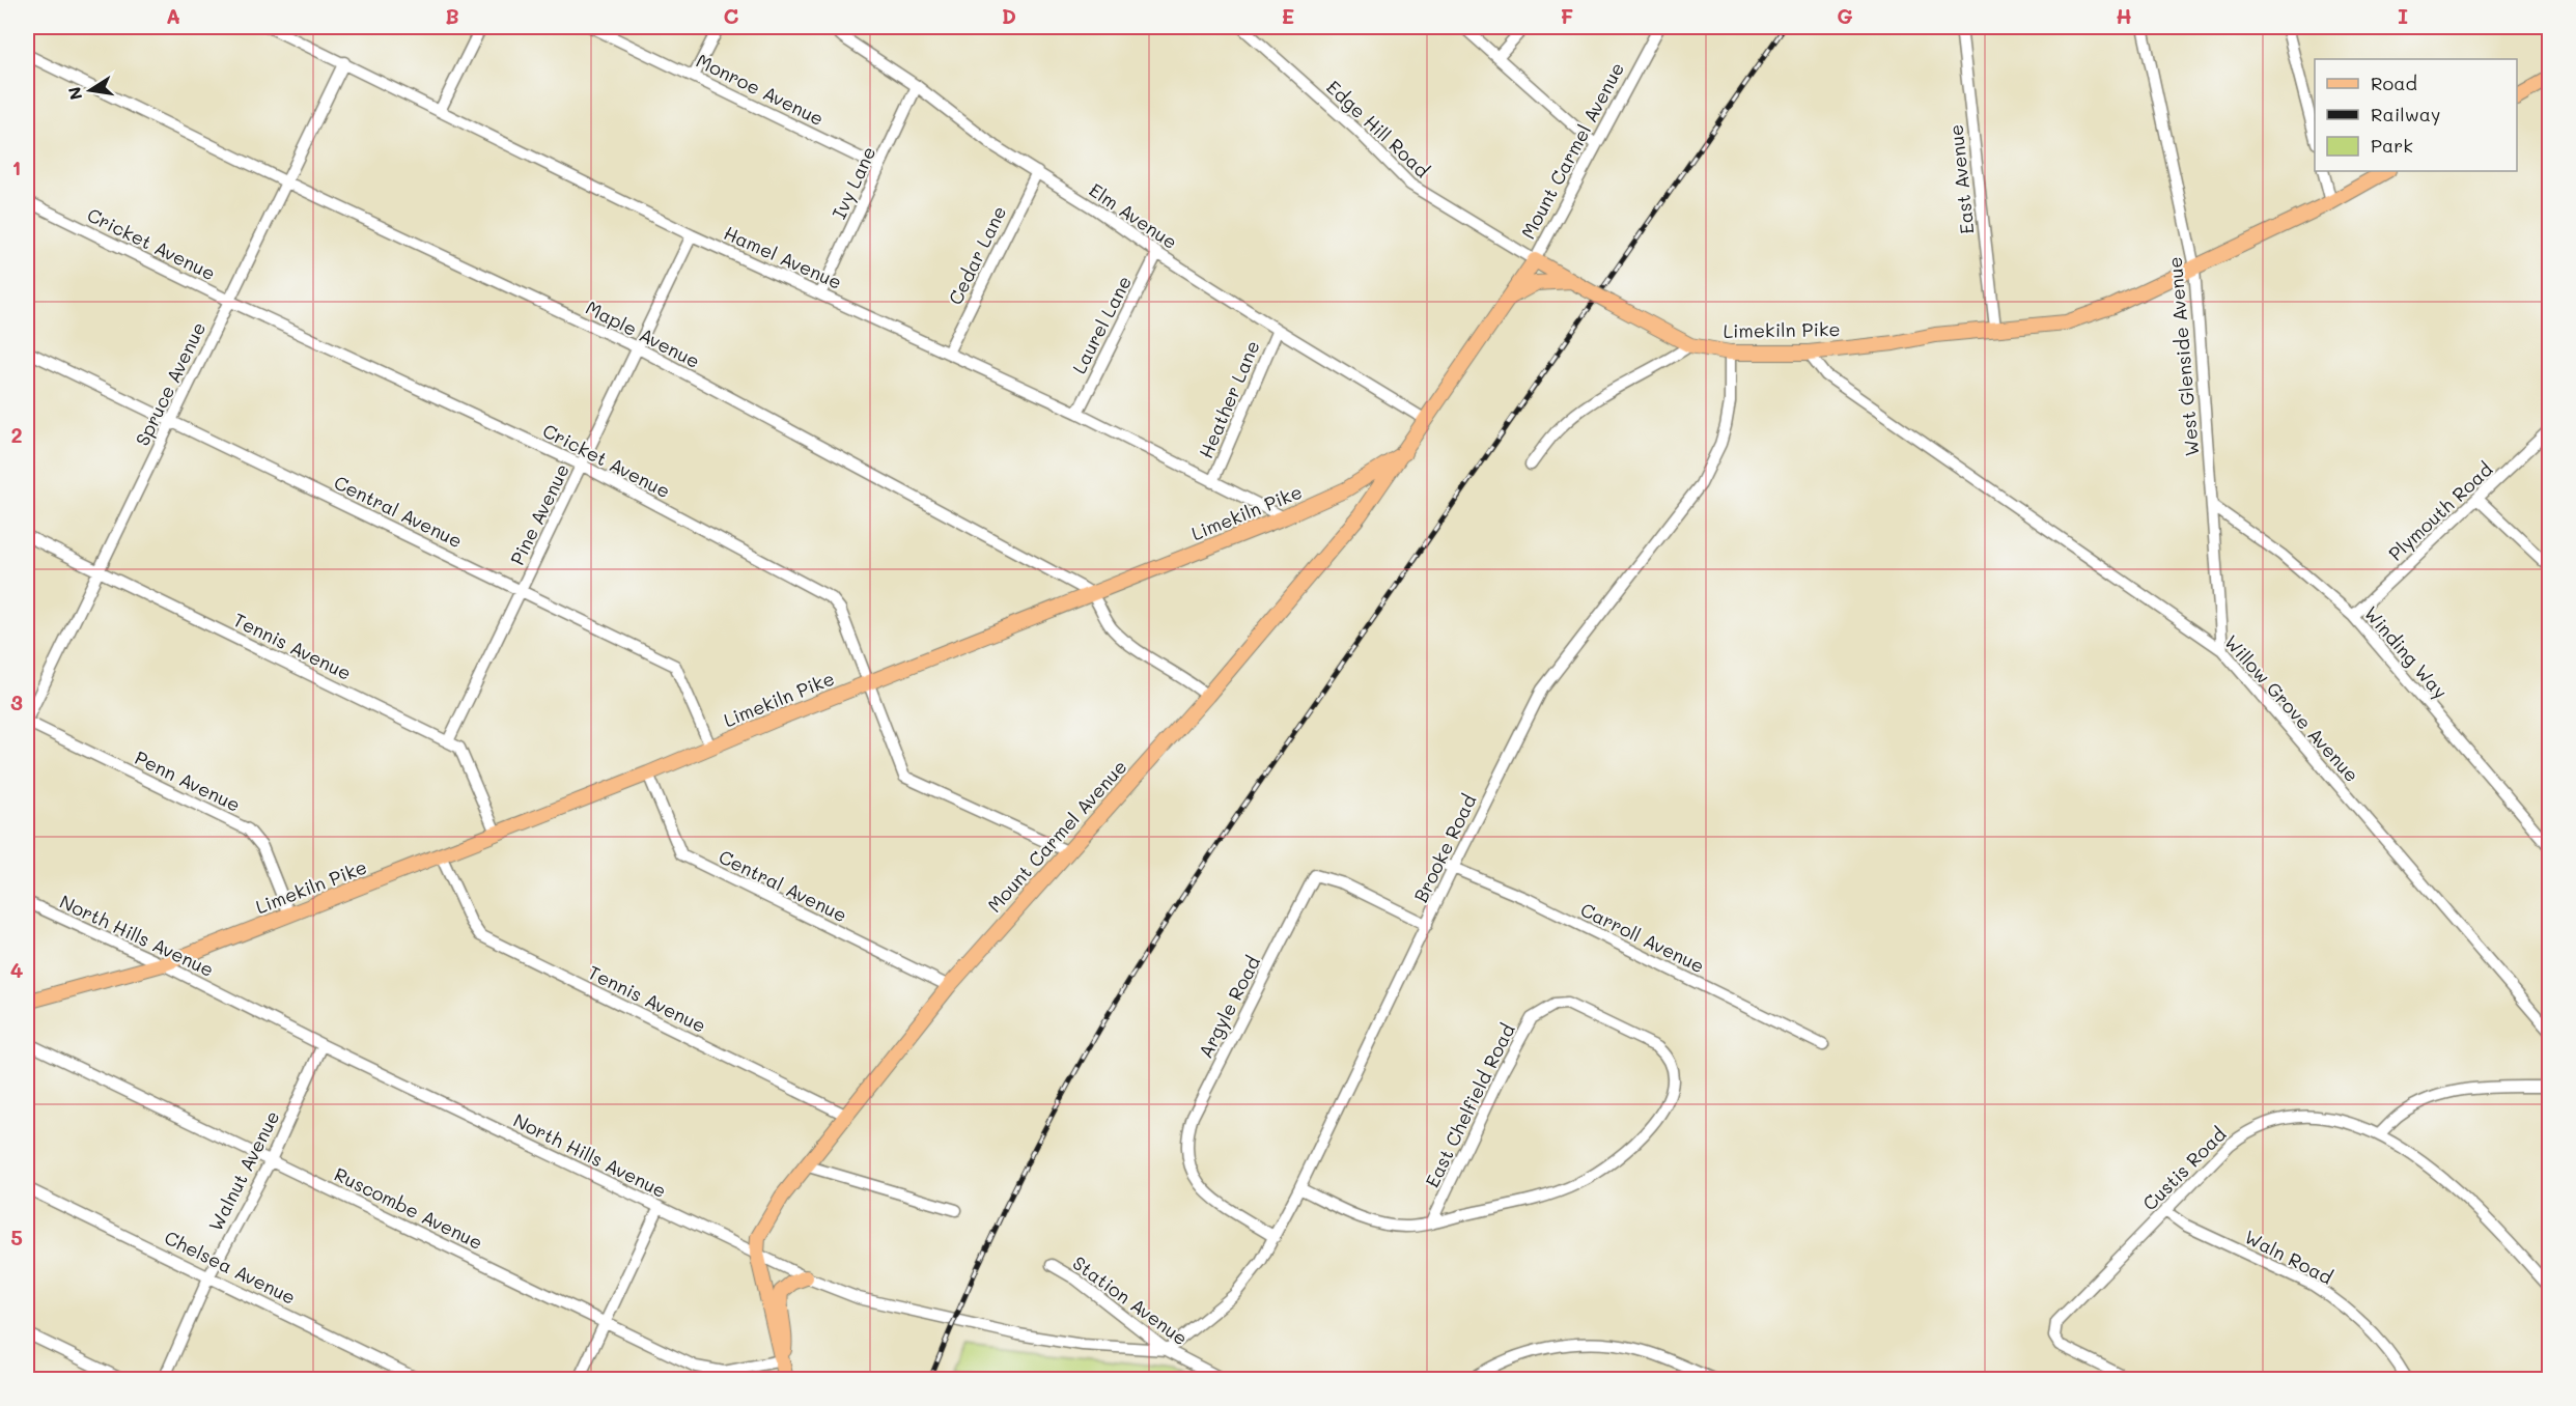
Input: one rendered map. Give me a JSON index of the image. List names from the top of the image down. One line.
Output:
{"streets":{"main road":["Mount Carmel Avenue","Limekiln Pike"],"street":["Monroe Avenue","Edge Hill Road","East Avenue","Ivy Lane","Elm Avenue","Cricket Avenue","Cedar Lane","Hamel Avenue","Laurel Lane","Maple Avenue","West Glenside Avenue","Spruce Avenue","Heather Lane","Central Avenue","Plymouth Road","Pine Avenue","Tennis Avenue","Winding Way","Willow Grove Avenue","Penn Avenue","Brooke Road","North Hills Avenue","Carroll Avenue","Argyle Road","East Chelfield Road","Custis Road","Walnut Avenue","Ruscombe Avenue","Waln Road","Chelsea Avenue","Station Avenue"]},"crossings":[["Monroe Avenue","Ivy Lane"],["Edge Hill Road","Mount Carmel Avenue"],["Edge Hill Road","Limekiln Pike"],["Mount Carmel Avenue","Cricket Avenue"],["Mount Carmel Avenue","Limekiln Pike"],["Mount Carmel Avenue","Central Avenue"],["Mount Carmel Avenue","Tennis Avenue"],["Mount Carmel Avenue","North Hills Avenue"],["East Avenue","Limekiln Pike"],["Ivy Lane","Elm Avenue"],["Ivy Lane","Hamel Avenue"],["Elm Avenue","Cedar Lane"],["Elm Avenue","Laurel Lane"],["Elm Avenue","Limekiln Pike"],["Elm Avenue","Heather Lane"],["Cricket Avenue","Limekiln Pike"],["Cricket Avenue","Spruce Avenue"],["Cricket Avenue","Pine Avenue"],["Cedar Lane","Hamel Avenue"],["Hamel Avenue","Laurel Lane"],["Hamel Avenue","Limekiln Pike"],["Hamel Avenue","Spruce Avenue"],["Hamel Avenue","Heather Lane"],["Hamel Avenue","Pine Avenue"],["Limekiln Pike","Maple Avenue"],["Limekiln Pike","West Glenside Avenue"],["Limekiln Pike","Central Avenue"],["Limekiln Pike","Tennis Avenue"],["Limekiln Pike","Willow Grove Avenue"],["Limekiln Pike","Penn Avenue"],["Limekiln Pike","Brooke Road"],["Limekiln Pike","North Hills Avenue"],["Maple Avenue","Spruce Avenue"],["Maple Avenue","Pine Avenue"],["West Glenside Avenue","Winding Way"],["West Glenside Avenue","Willow Grove Avenue"],["Spruce Avenue","Central Avenue"],["Spruce Avenue","Tennis Avenue"],["Spruce Avenue","Penn Avenue"],["Central Avenue","Pine Avenue"],["Plymouth Road","Winding Way"],["Pine Avenue","Tennis Avenue"],["Brooke Road","North Hills Avenue"],["Brooke Road","Carroll Avenue"],["Brooke Road","Argyle Road"],["Brooke Road","Station Avenue"],["North Hills Avenue","Walnut Avenue"],["North Hills Avenue","Station Avenue"],["Custis Road","Waln Road"],["Walnut Avenue","Ruscombe Avenue"],["Walnut Avenue","Chelsea Avenue"]],"legend":["Road","Railway","Park"],"north":"left","grid":{"columns":["A","B","C","D","E","F","G","H","I"],"rows":["1","2","3","4","5"]}}
